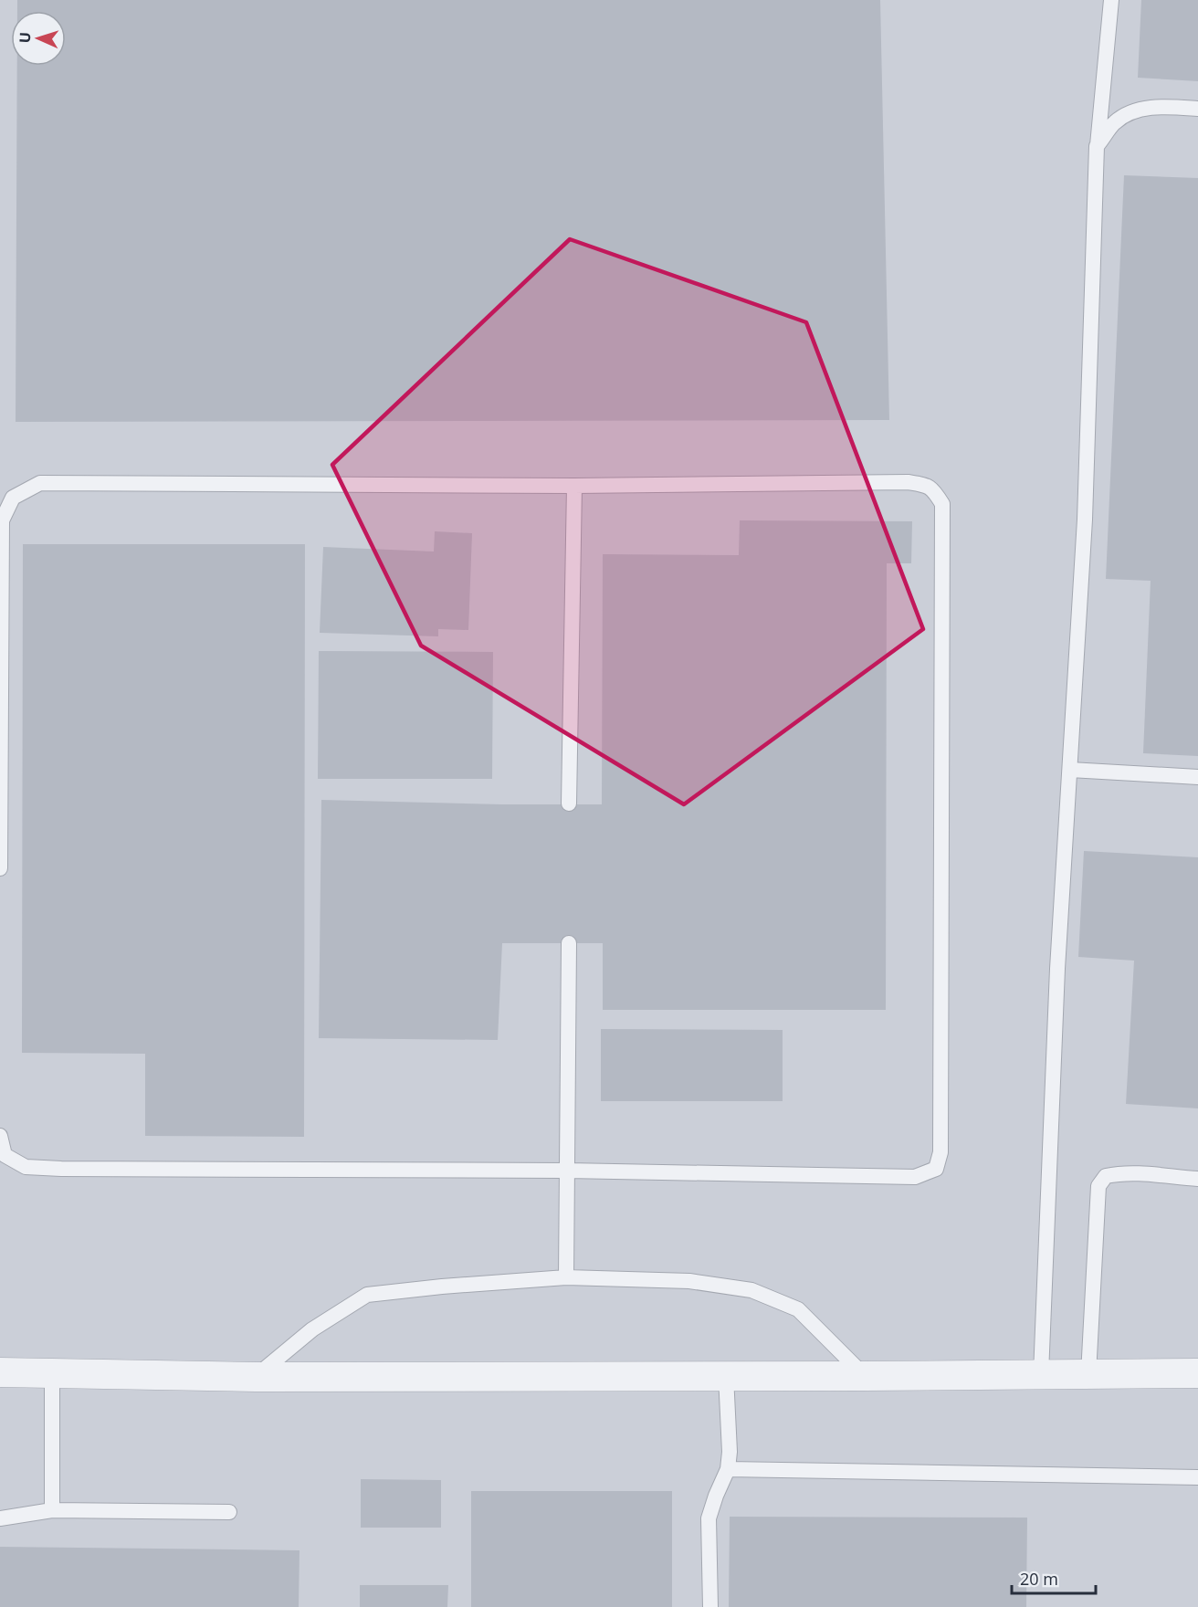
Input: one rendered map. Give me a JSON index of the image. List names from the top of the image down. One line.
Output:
{"scale_bar":"20 m","north":"left"}
